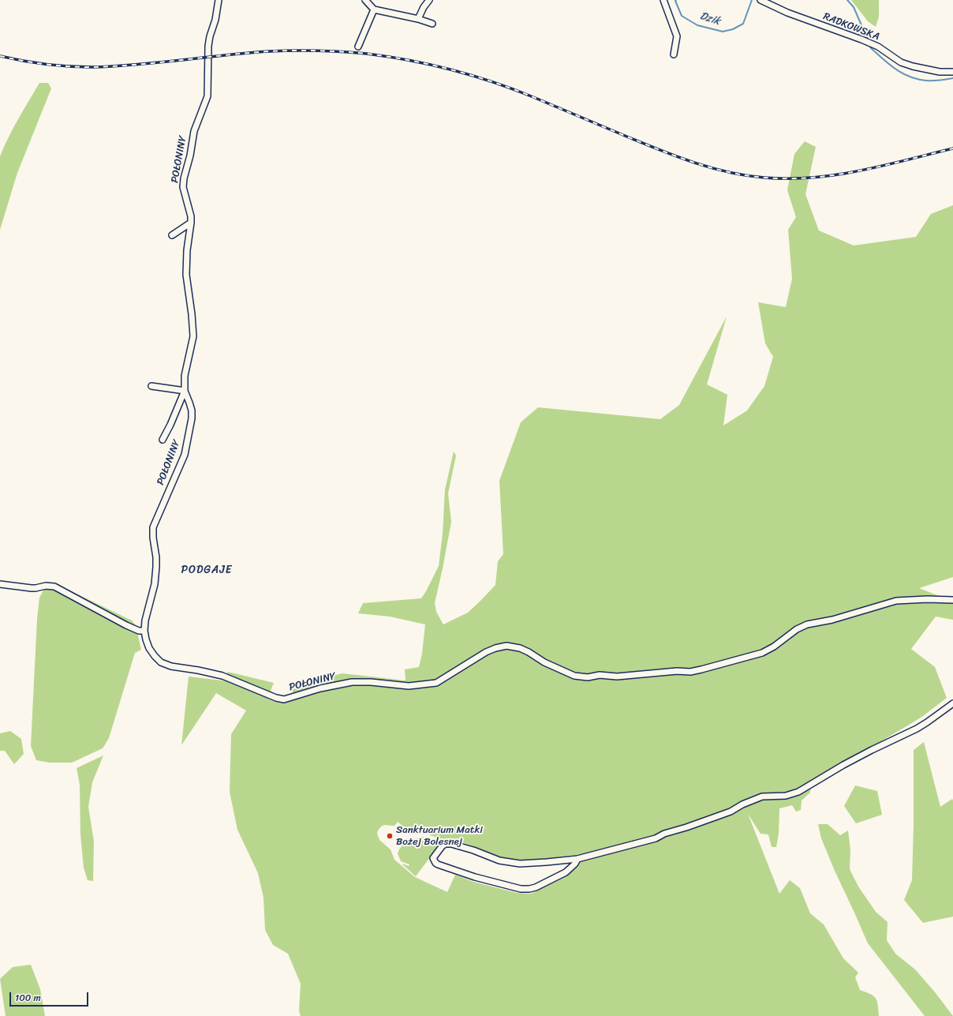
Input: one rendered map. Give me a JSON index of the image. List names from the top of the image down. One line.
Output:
{"streets":{"street":["RADKOWSKA","POŁONINY"]},"districts":["PODGAJE"],"water":["Dzik"],"places":["Sanktuarium Matki Bożej Bolesnej"],"scale_bar":"100 m"}
